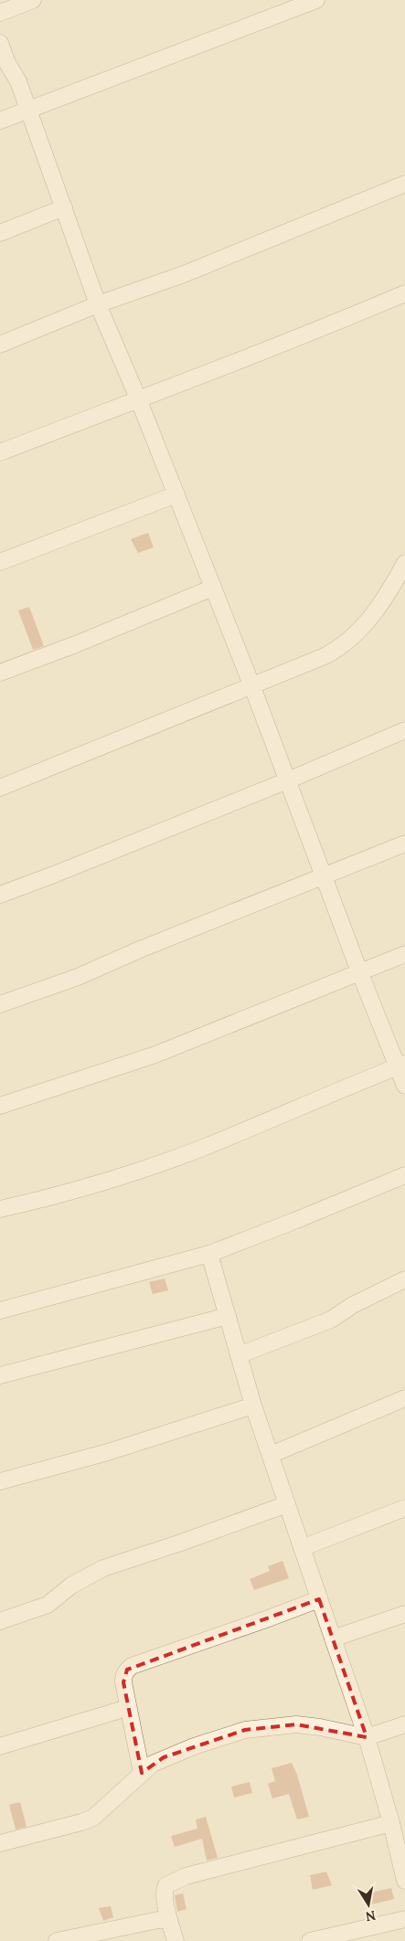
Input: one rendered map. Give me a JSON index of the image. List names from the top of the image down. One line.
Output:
{"north":"bottom"}
